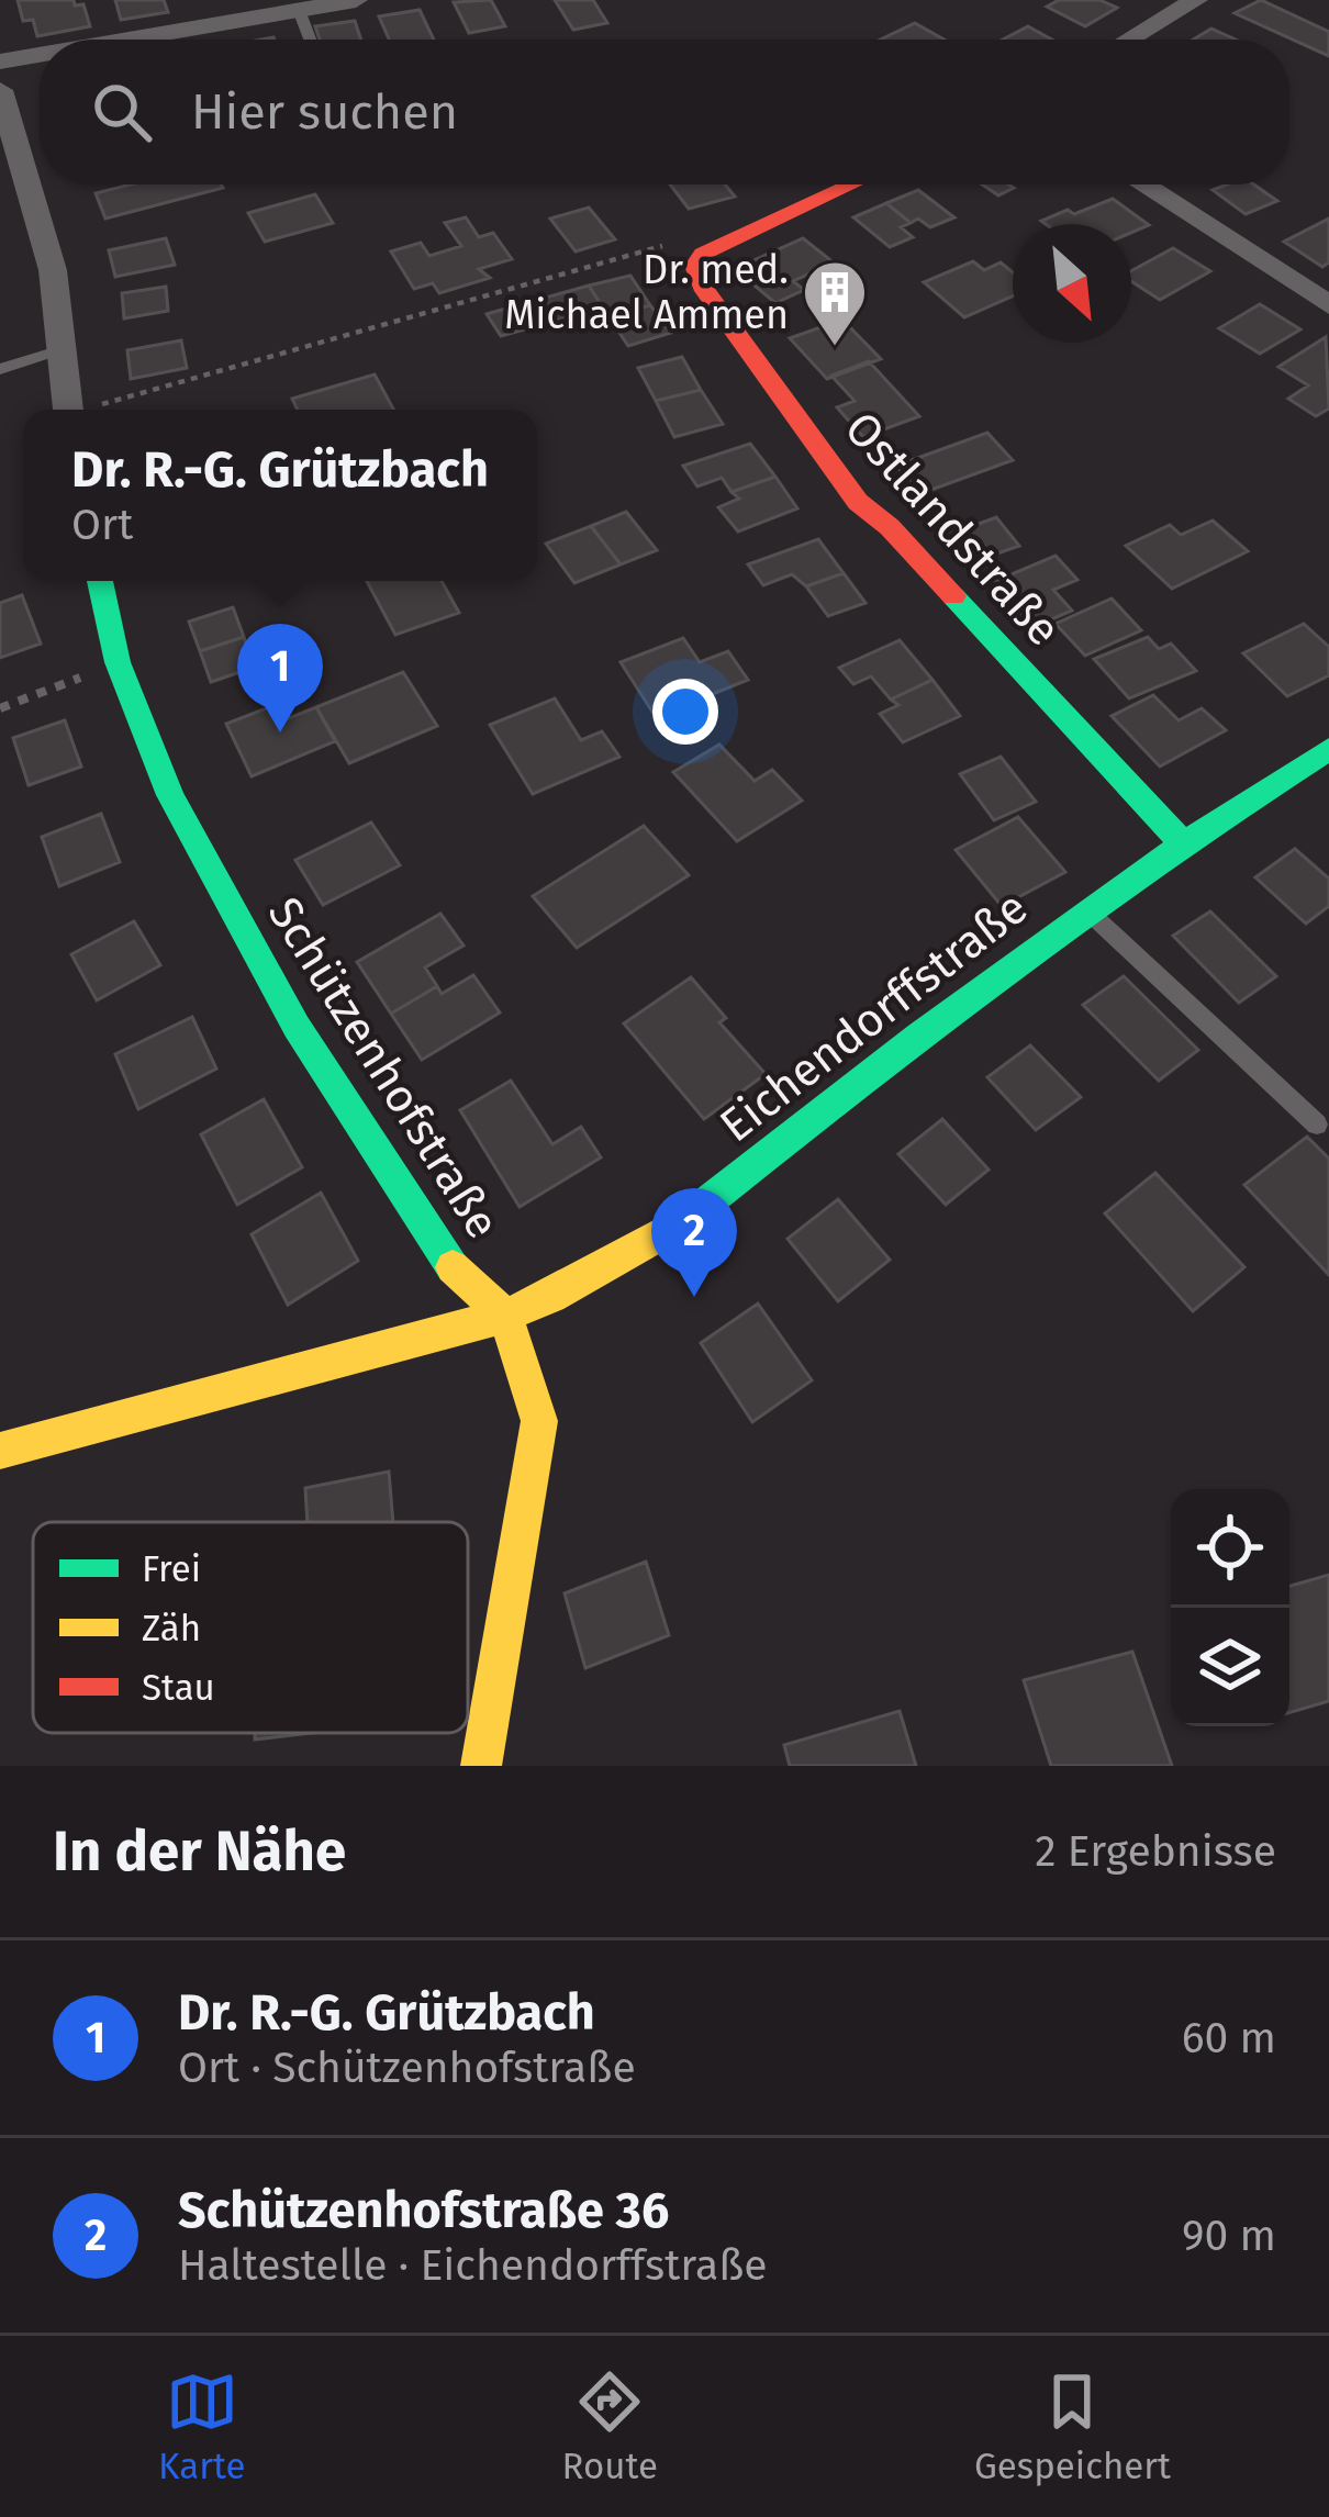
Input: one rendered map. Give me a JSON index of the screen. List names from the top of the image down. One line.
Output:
{"streets":{"street":["Ostlandstraße","Eichendorffstraße","Schützenhofstraße"]},"crossings":[["Ostlandstraße","Eichendorffstraße"],["Eichendorffstraße","Schützenhofstraße"]],"places":{"building":["Dr. med. Michael Ammen"]},"legend":["Frei","Zäh","Stau"],"north":"bottom right","page":{"search":"Hier suchen","popup":["Dr. R.-G. Grützbach","Ort"],"pins":["1","2"],"heading":["In der Nähe","2 Ergebnisse"],"list":[{"mark":"1","name":"Dr. R.-G. Grützbach","note":"Ort · Schützenhofstraße","value":"60 m"},{"mark":"2","name":"Schützenhofstraße 36","note":"Haltestelle · Eichendorffstraße","value":"90 m"}],"nav":["Karte","Route","Gespeichert"]}}
